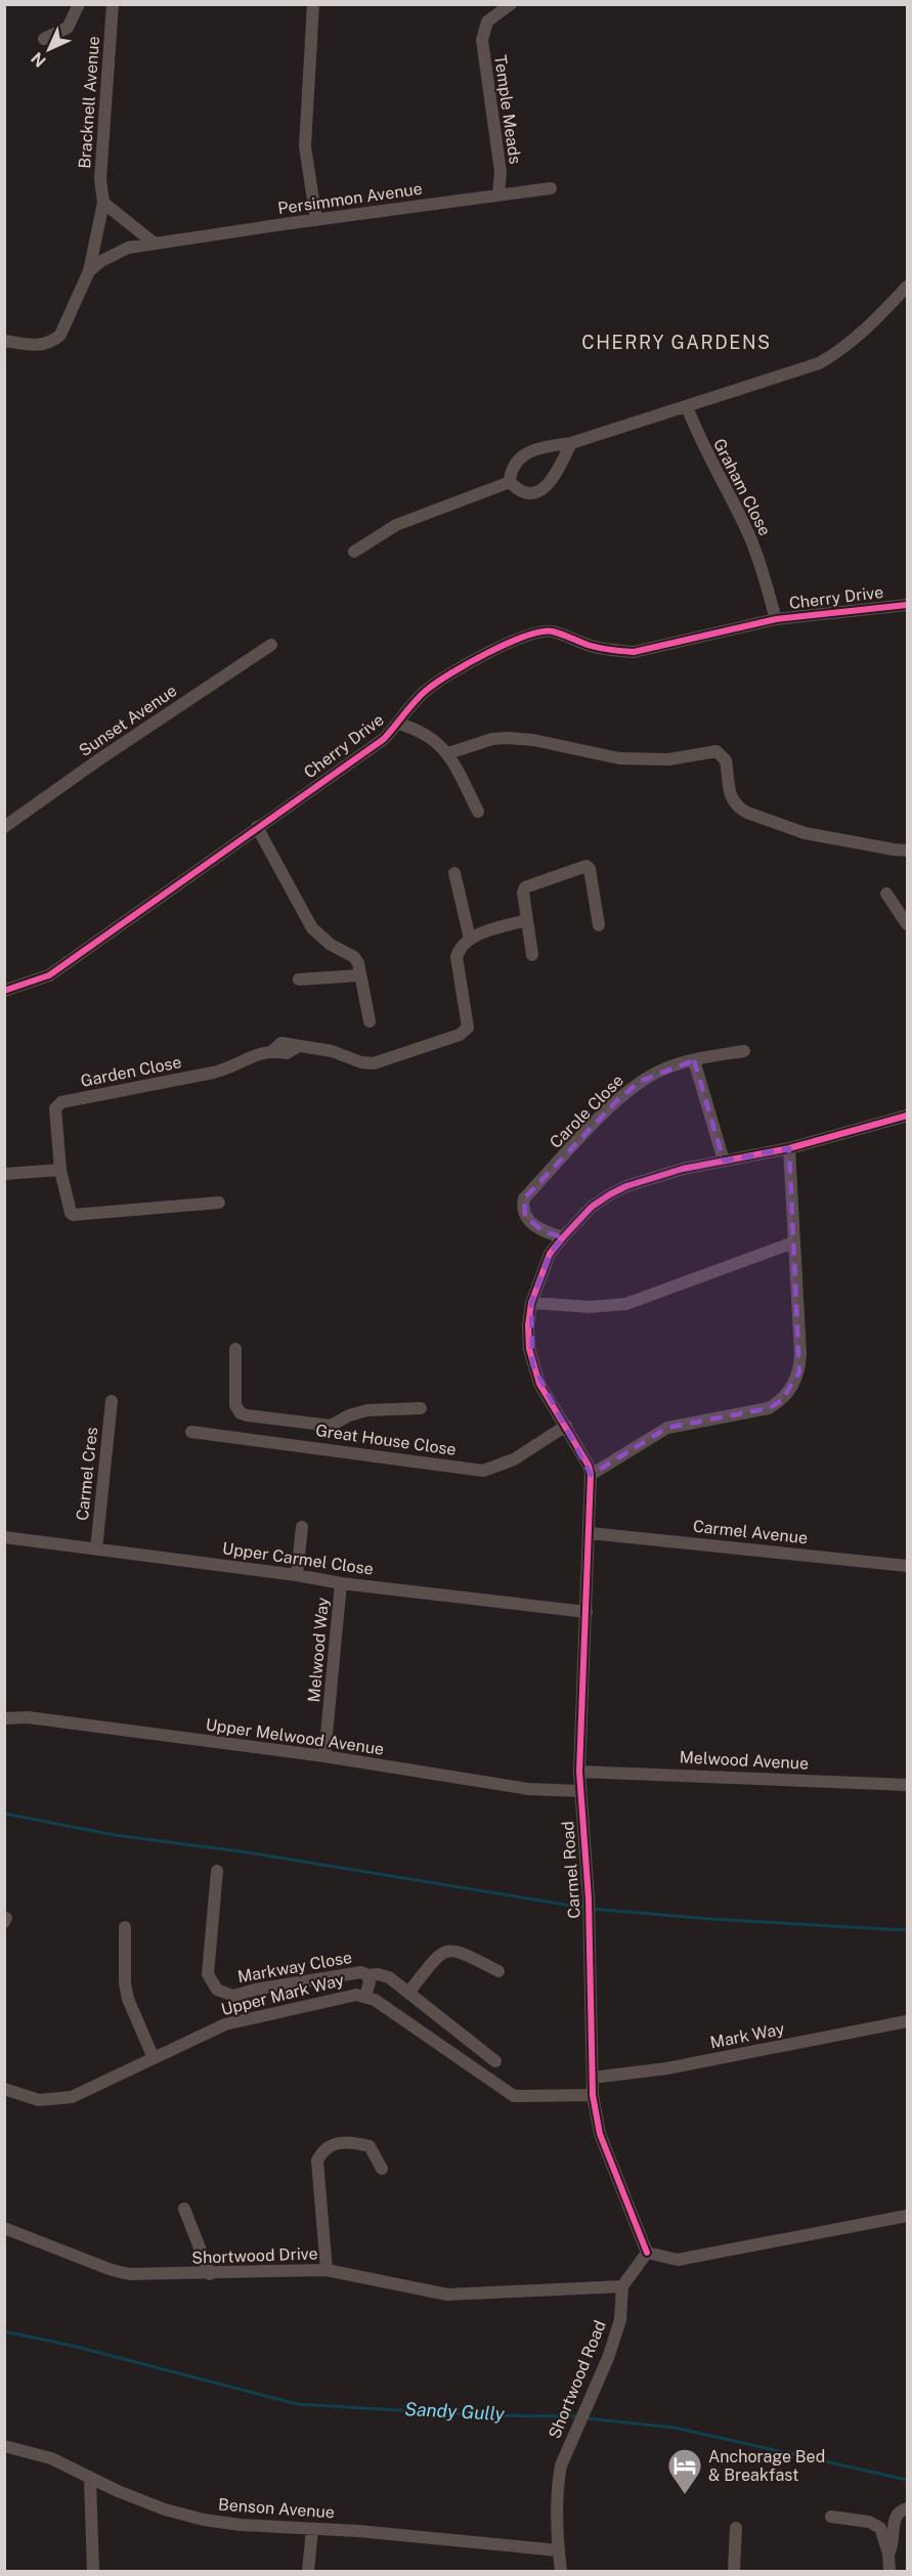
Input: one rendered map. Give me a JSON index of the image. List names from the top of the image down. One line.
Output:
{"streets":{"street":["Bracknell Avenue","Temple Meads","Persimmon Avenue","Graham Close","Cherry Drive","Sunset Avenue","Garden Close","Carole Close","Great House Close","Carmel Cres","Carmel Avenue","Upper Carmel Close","Melwood Way","Upper Melwood Avenue","Melwood Avenue","Carmel Road","Markway Close","Upper Mark Way","Mark Way","Shortwood Drive","Shortwood Road","Benson Avenue"]},"crossings":[["Bracknell Avenue","Persimmon Avenue"],["Temple Meads","Persimmon Avenue"],["Graham Close","Cherry Drive"],["Carmel Cres","Upper Carmel Close"],["Carmel Avenue","Carmel Road"],["Upper Carmel Close","Melwood Way"],["Upper Carmel Close","Carmel Road"],["Melwood Way","Upper Melwood Avenue"],["Upper Melwood Avenue","Carmel Road"],["Melwood Avenue","Carmel Road"],["Carmel Road","Upper Mark Way"],["Carmel Road","Mark Way"],["Markway Close","Upper Mark Way"],["Shortwood Drive","Shortwood Road"],["Shortwood Road","Benson Avenue"]],"districts":["CHERRY GARDENS"],"water":["Sandy Gully"],"places":{"hotel":["Anchorage Bed & Breakfast"]},"north":"bottom left"}
